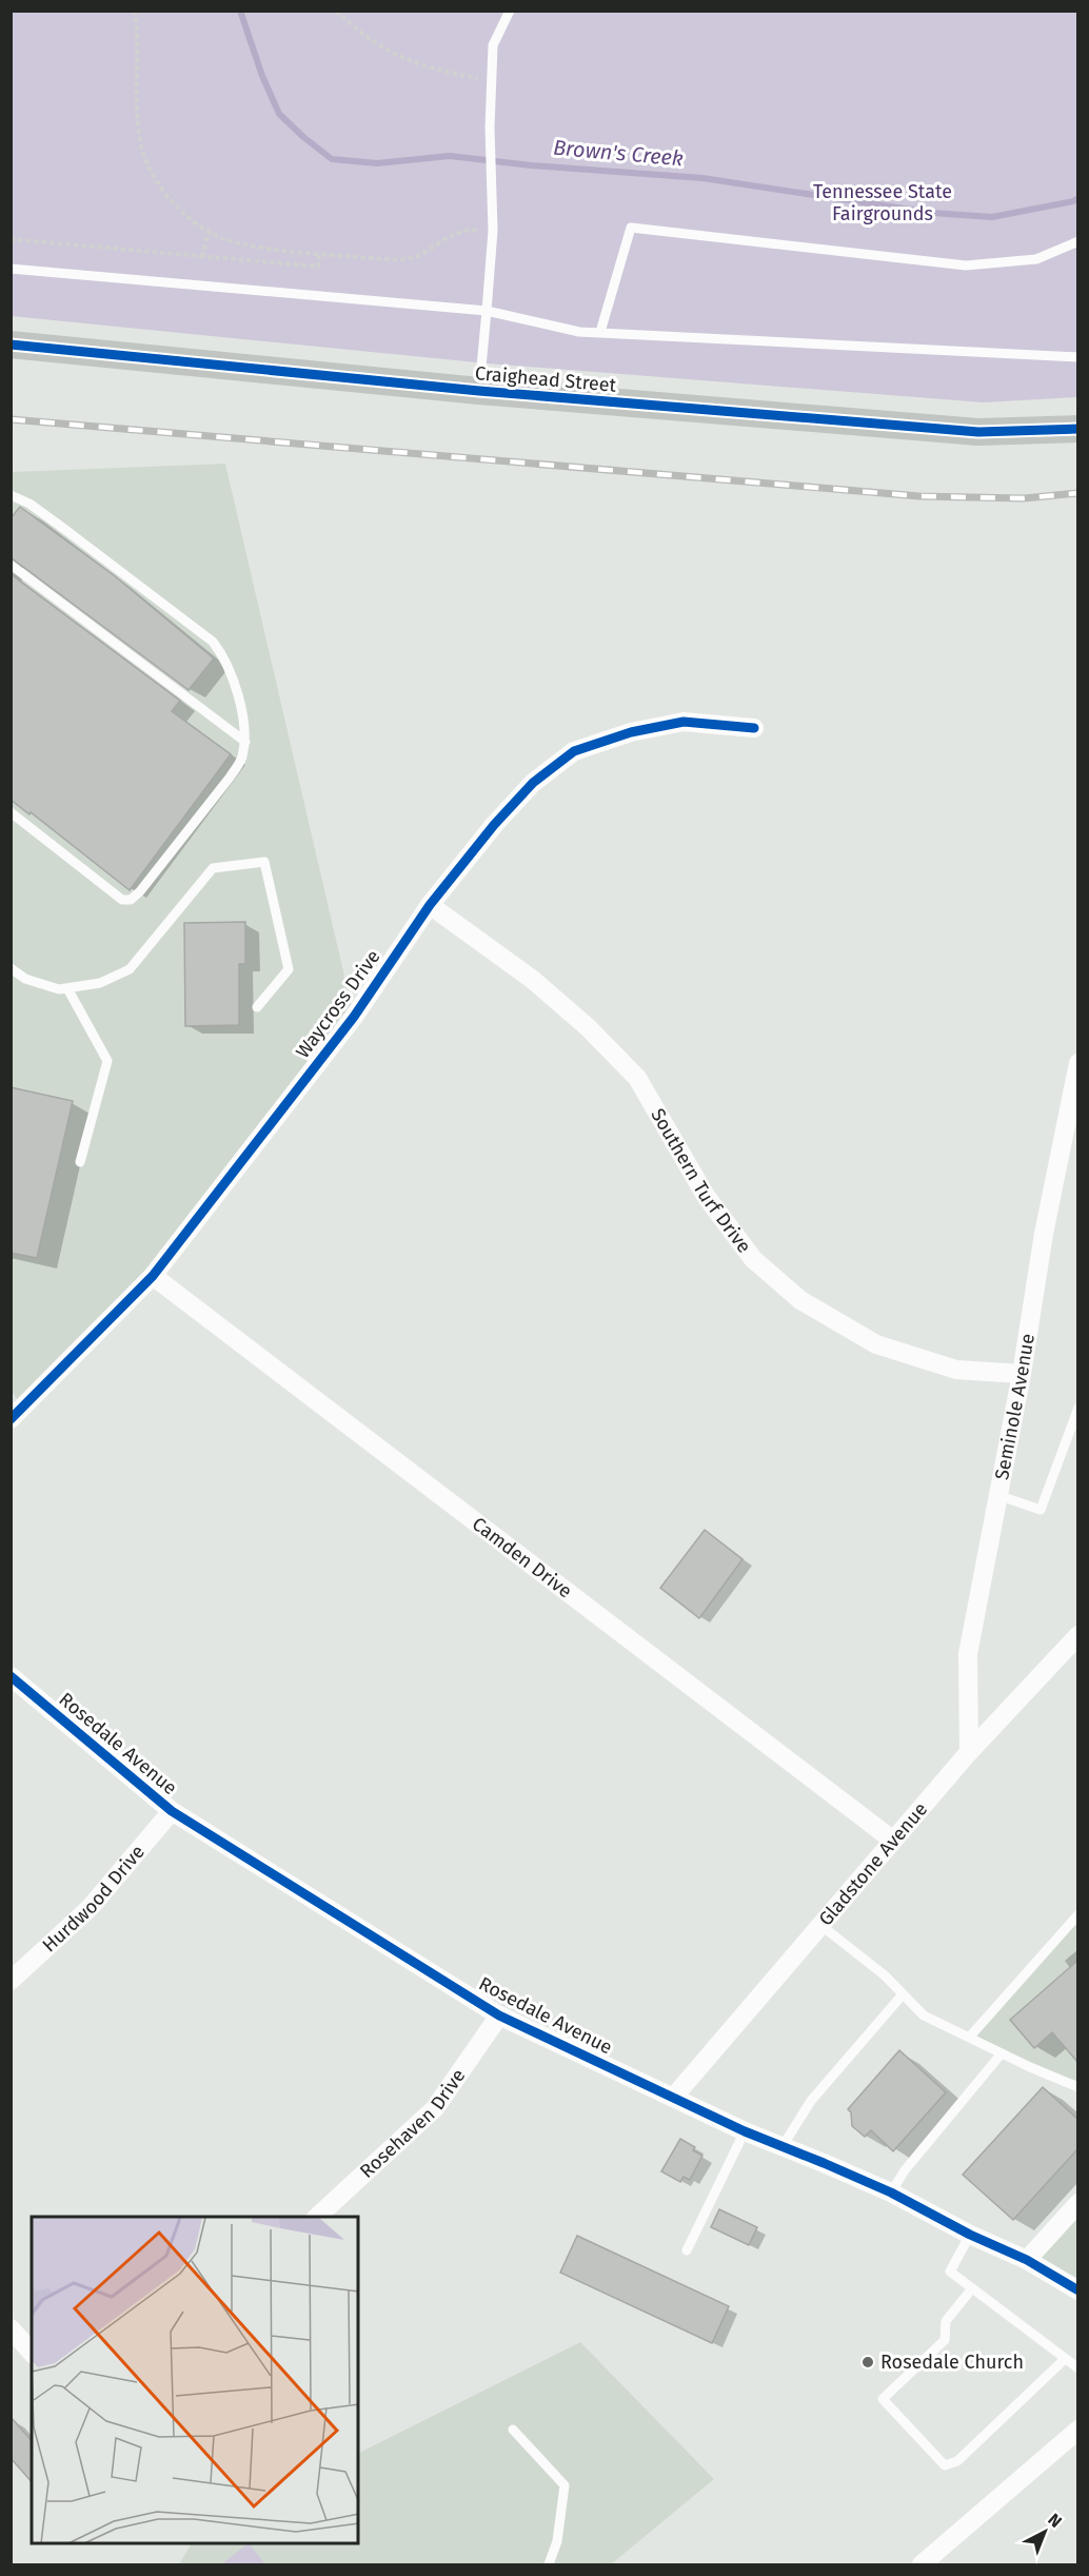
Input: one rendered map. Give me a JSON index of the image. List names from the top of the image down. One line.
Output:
{"streets":{"street":["Craighead Street","Waycross Drive","Southern Turf Drive","Seminole Avenue","Camden Drive","Rosedale Avenue","Gladstone Avenue","Hurdwood Drive","Rosehaven Drive"]},"crossings":[["Waycross Drive","Southern Turf Drive"],["Waycross Drive","Camden Drive"],["Southern Turf Drive","Seminole Avenue"],["Seminole Avenue","Gladstone Avenue"],["Camden Drive","Gladstone Avenue"],["Rosedale Avenue","Gladstone Avenue"],["Rosedale Avenue","Hurdwood Drive"],["Rosedale Avenue","Rosehaven Drive"]],"water":["Brown's Creek"],"parks":["Tennessee State Fairgrounds"],"places":["Rosedale Church"],"north":"top right"}
